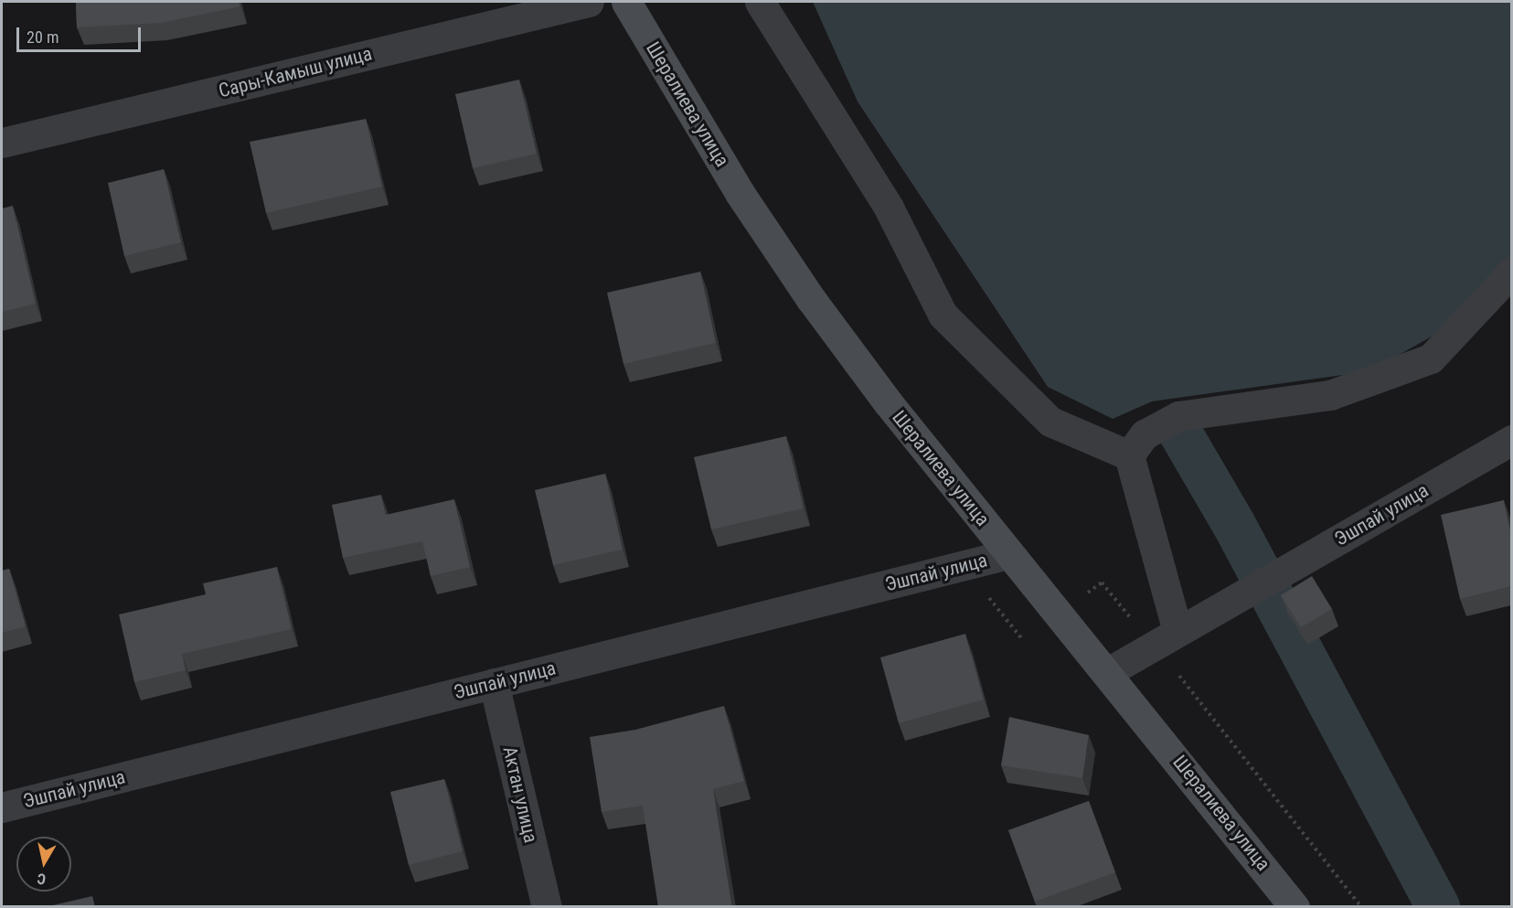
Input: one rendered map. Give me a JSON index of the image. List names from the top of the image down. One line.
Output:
{"streets":{"street":["Сары-Камыш улица","Шералиева улица","Эшпай улица","Актан улица"]},"crossings":[["Шералиева улица","Эшпай улица"],["Эшпай улица","Актан улица"]],"scale_bar":"20 m","north":"bottom"}
